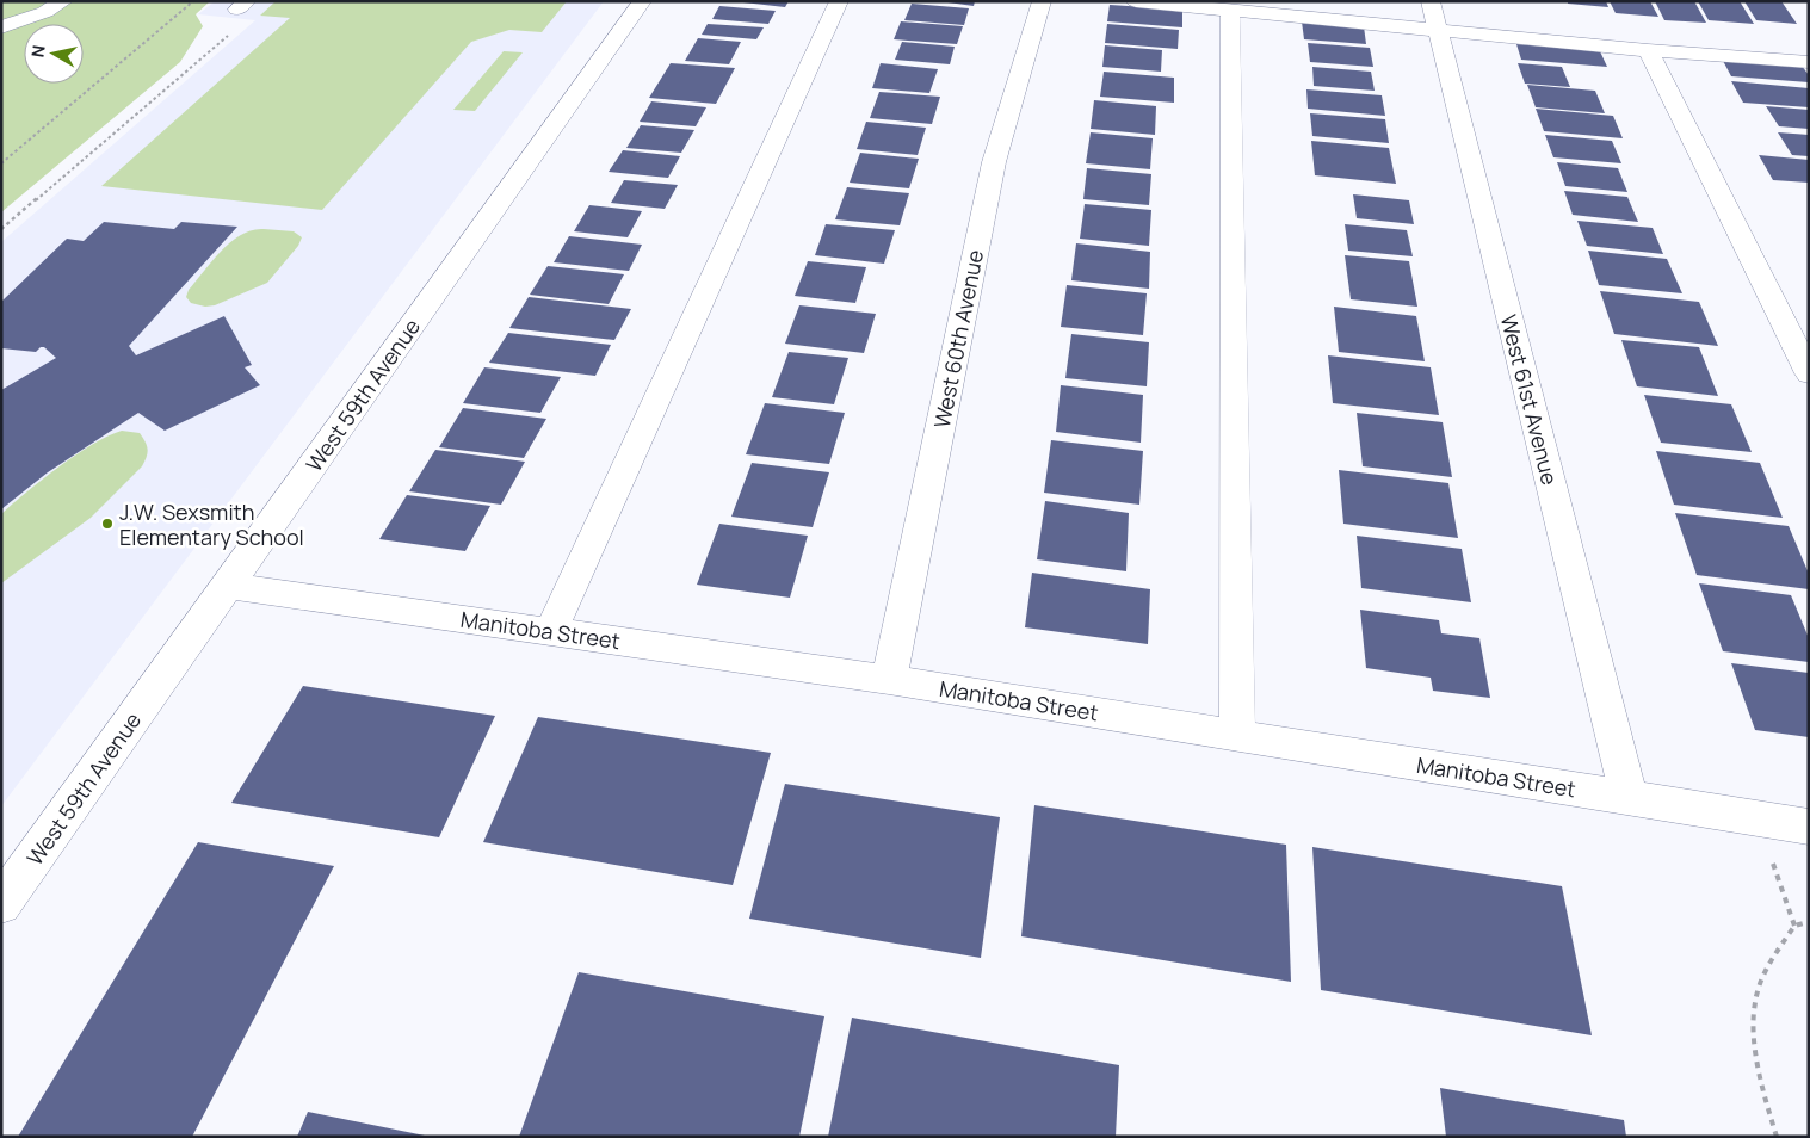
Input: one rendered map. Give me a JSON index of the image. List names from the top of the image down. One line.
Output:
{"streets":{"street":["West 60th Avenue","West 59th Avenue","West 61st Avenue","Manitoba Street"]},"crossings":[["West 60th Avenue","Manitoba Street"],["West 59th Avenue","Manitoba Street"],["West 61st Avenue","Manitoba Street"]],"places":["J.W. Sexsmith Elementary School"],"north":"left"}
